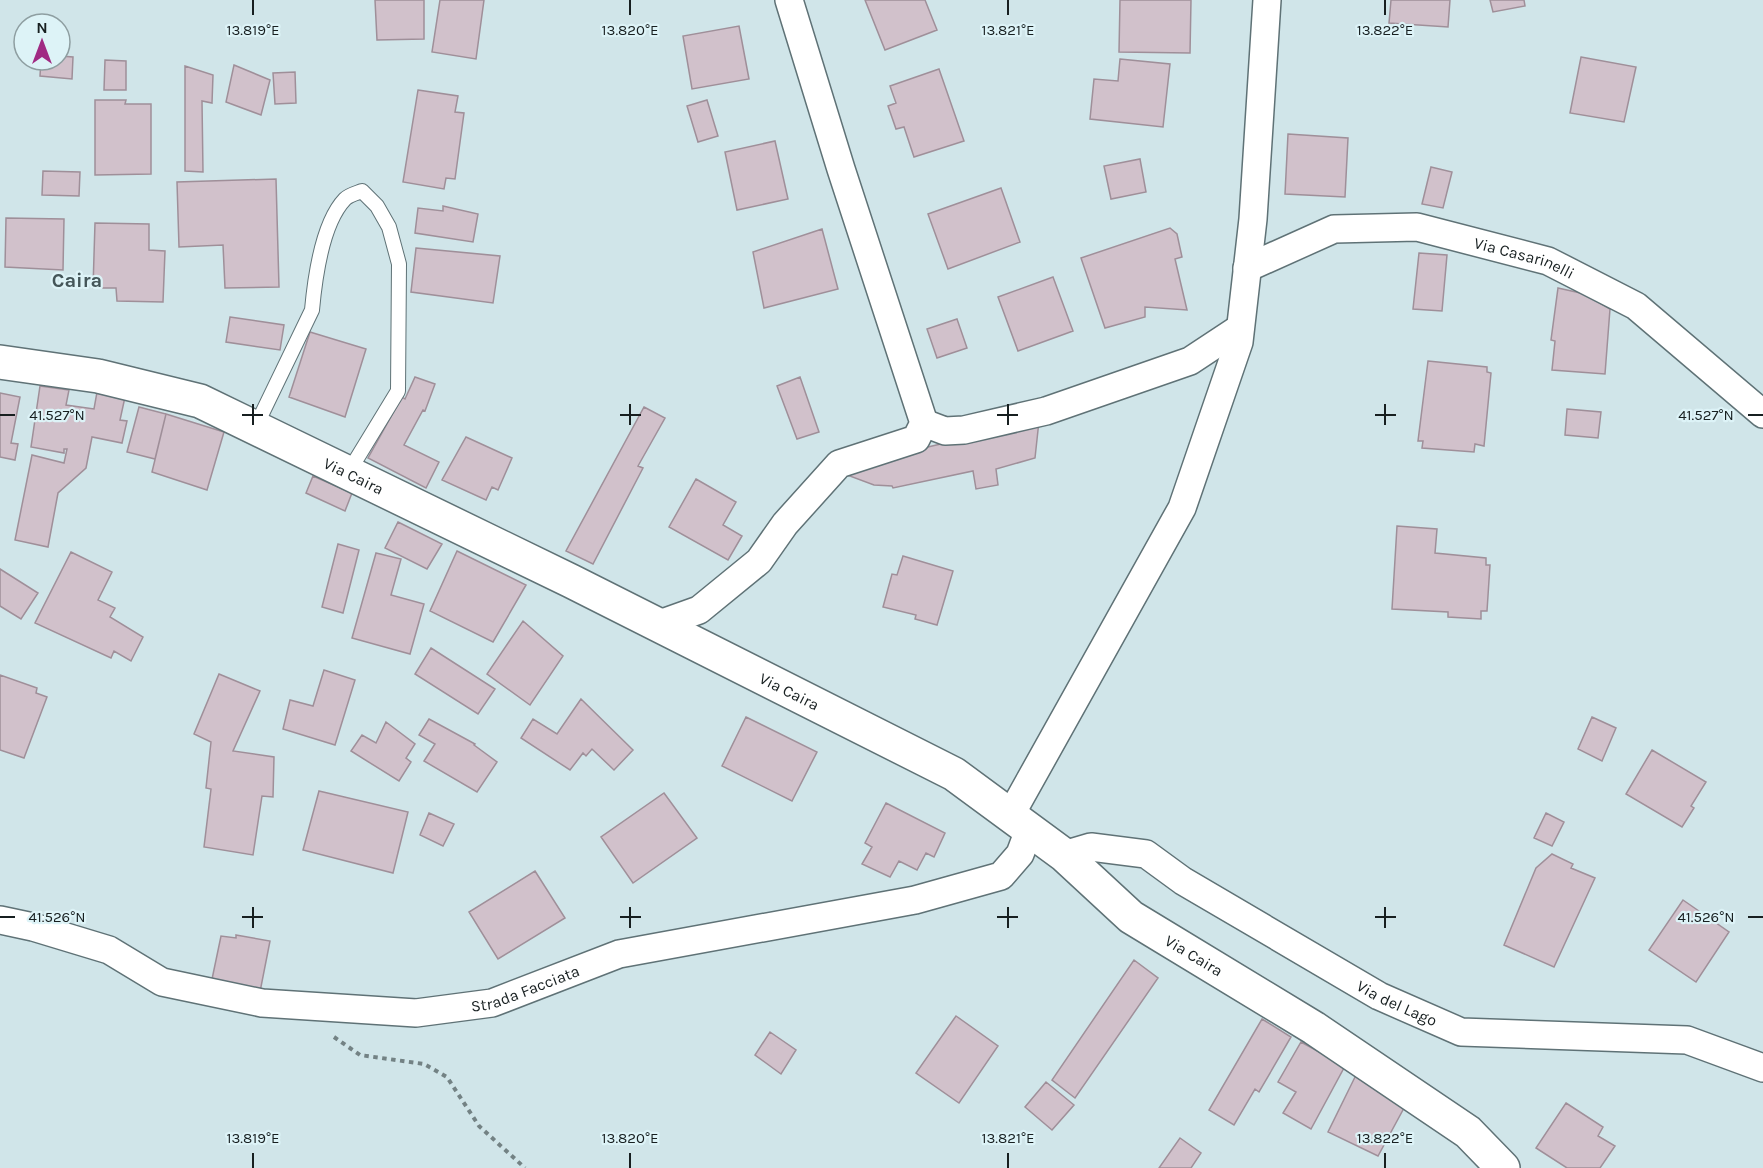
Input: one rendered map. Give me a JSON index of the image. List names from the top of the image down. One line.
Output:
{"streets":{"street":["Via Casarinelli","Via Caira","Strada Facciata","Via del Lago"]},"crossings":[["Via Casarinelli","Strada Facciata"],["Via Caira","Strada Facciata"],["Via Caira","Via del Lago"]],"districts":["Caira"],"north":"top","coordinates":["13.819°E","13.820°E","13.821°E","13.822°E","41.527°N","41.526°N"]}
